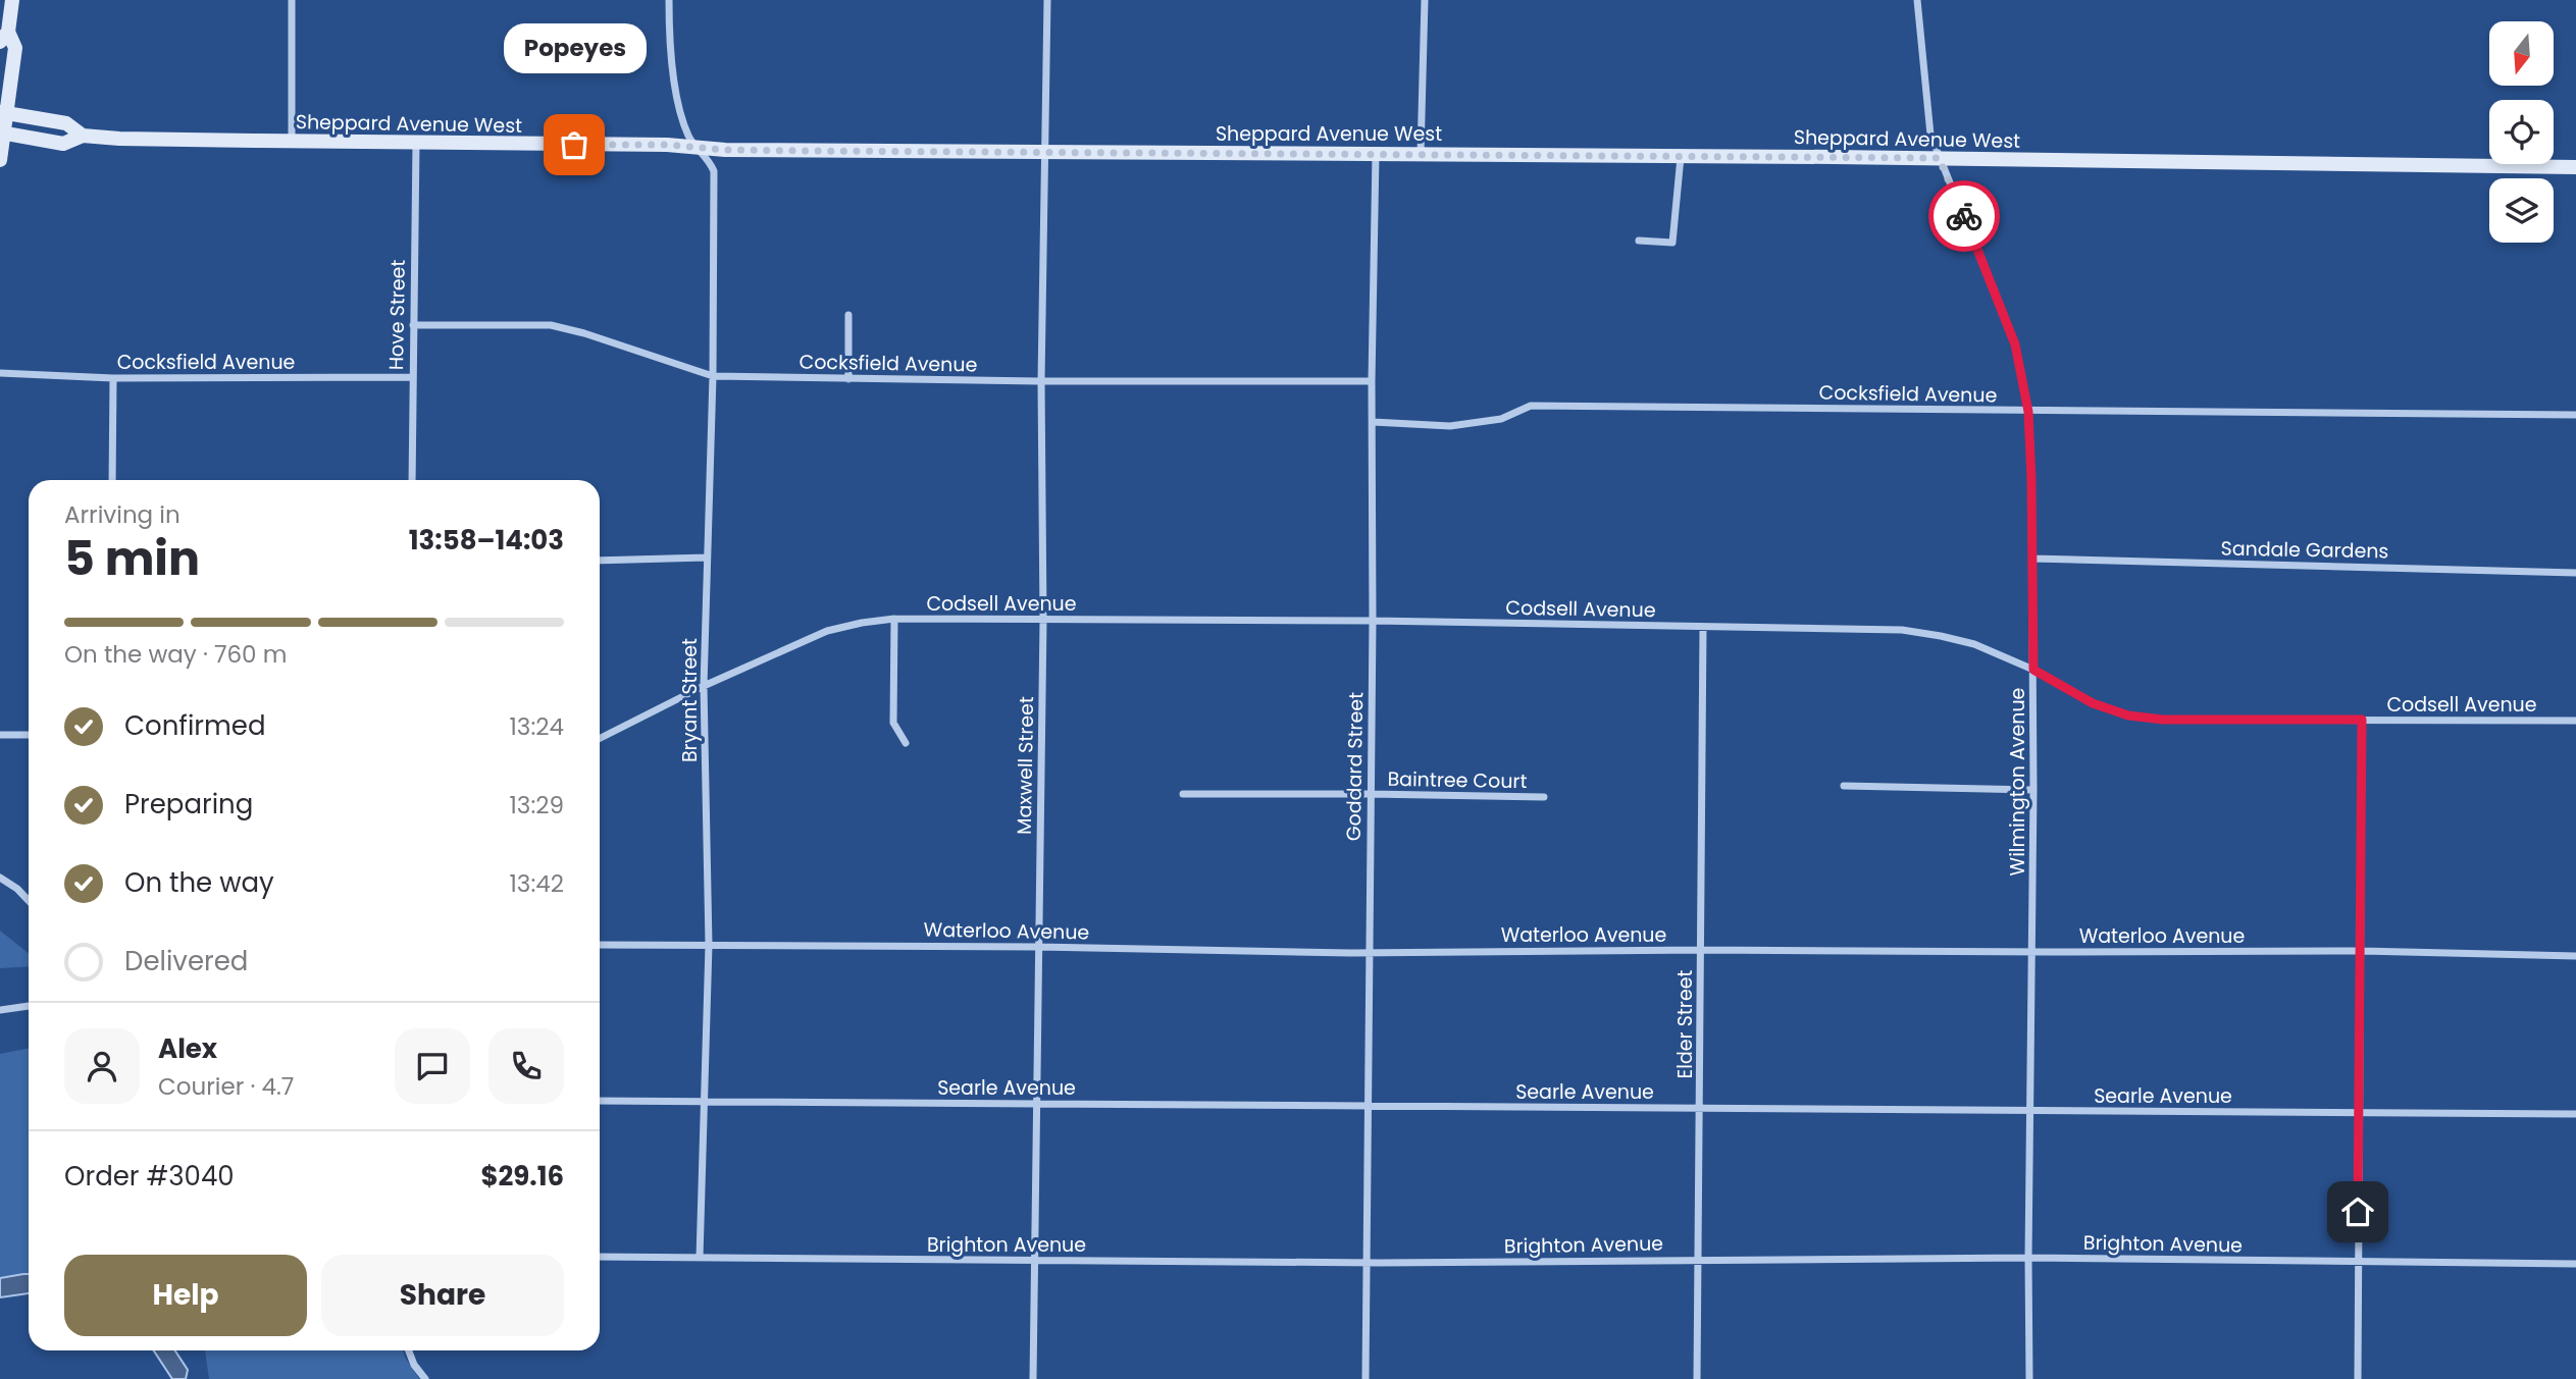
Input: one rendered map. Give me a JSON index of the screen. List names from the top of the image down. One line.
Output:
{"streets":{"main road":["Sheppard Avenue West"],"street":["Hove Street","Cocksfield Avenue","Sandale Gardens","Codsell Avenue","Bryant Street","Maxwell Street","Goddard Street","Baintree Court","Wilmington Avenue","Waterloo Avenue","Elder Street","Searle Avenue","Brighton Avenue"]},"crossings":[["Sheppard Avenue West","Hove Street"],["Sheppard Avenue West","Bryant Street"],["Sheppard Avenue West","Maxwell Street"],["Sheppard Avenue West","Goddard Street"],["Sheppard Avenue West","Wilmington Avenue"],["Hove Street","Cocksfield Avenue"],["Cocksfield Avenue","Bryant Street"],["Cocksfield Avenue","Maxwell Street"],["Cocksfield Avenue","Goddard Street"],["Cocksfield Avenue","Wilmington Avenue"],["Sandale Gardens","Wilmington Avenue"],["Codsell Avenue","Bryant Street"],["Codsell Avenue","Maxwell Street"],["Codsell Avenue","Goddard Street"],["Codsell Avenue","Wilmington Avenue"],["Codsell Avenue","Elder Street"],["Bryant Street","Waterloo Avenue"],["Bryant Street","Searle Avenue"],["Bryant Street","Brighton Avenue"],["Maxwell Street","Waterloo Avenue"],["Maxwell Street","Searle Avenue"],["Maxwell Street","Brighton Avenue"],["Goddard Street","Baintree Court"],["Goddard Street","Waterloo Avenue"],["Goddard Street","Searle Avenue"],["Goddard Street","Brighton Avenue"],["Wilmington Avenue","Waterloo Avenue"],["Wilmington Avenue","Searle Avenue"],["Wilmington Avenue","Brighton Avenue"],["Waterloo Avenue","Elder Street"],["Elder Street","Searle Avenue"],["Elder Street","Brighton Avenue"]],"places":["Popeyes"],"north":"bottom","page":{"bubble":"Popeyes","heading":["5 min","Arriving in","13:58–14:03"],"panel":["Alex","Courier · 4.7","Order #3040","$29.16"],"bar":"On the way · 760 m","list":[["Confirmed","13:24"],["Preparing","13:29"],["On the way","13:42"],"Delivered"],"buttons":["Help","Share"]}}
